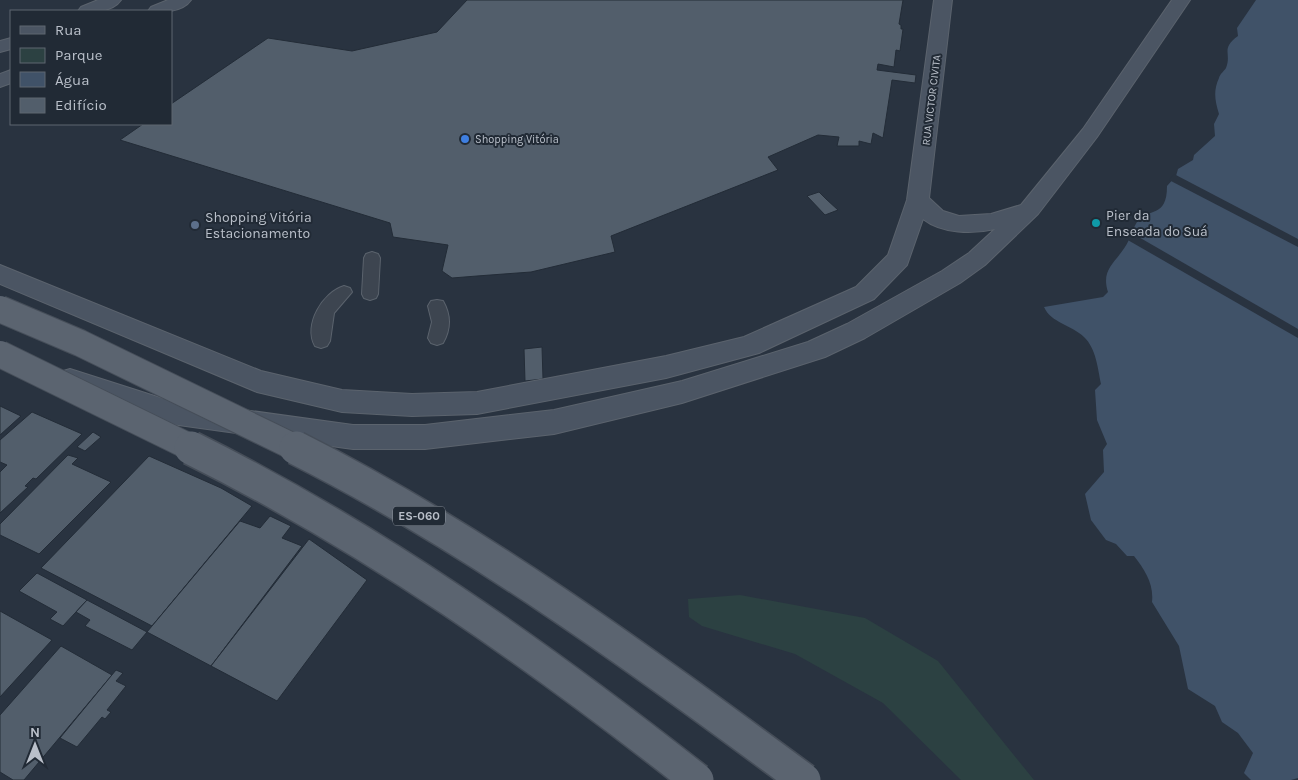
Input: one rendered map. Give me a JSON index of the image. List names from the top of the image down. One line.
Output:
{"streets":{"main road":["ES-060"],"street":["RUA VICTOR CIVITA"]},"places":["Shopping Vitória","Pier da Enseada do Suá","Shopping Vitória Estacionamento"],"legend":["Rua","Parque","Água","Edifício"],"north":"top"}
